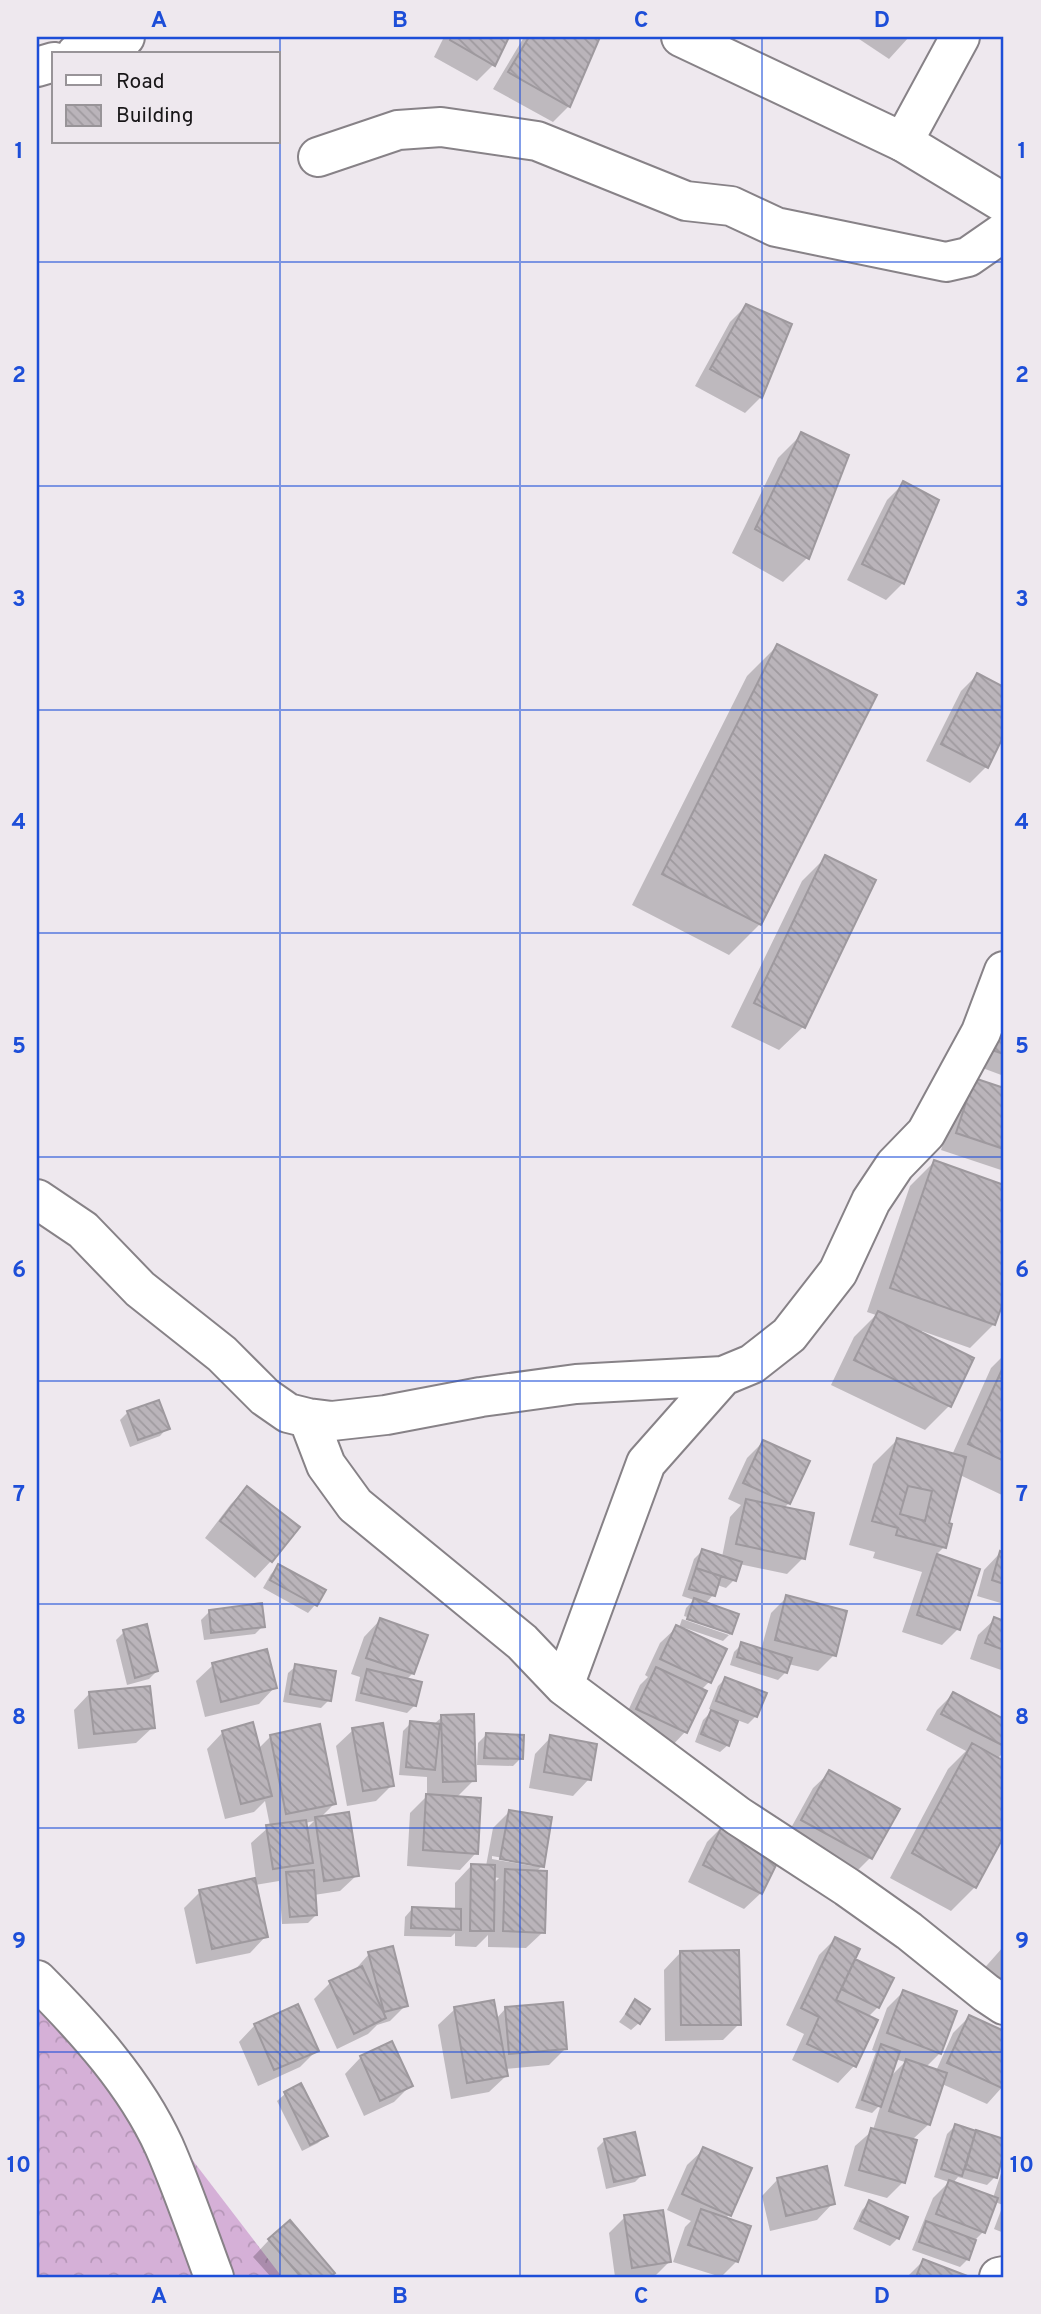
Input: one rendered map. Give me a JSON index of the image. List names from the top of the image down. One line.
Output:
{"legend":["Road","Building"],"grid":{"columns":["A","B","C","D"],"rows":["1","2","3","4","5","6","7","8","9","10"]}}
